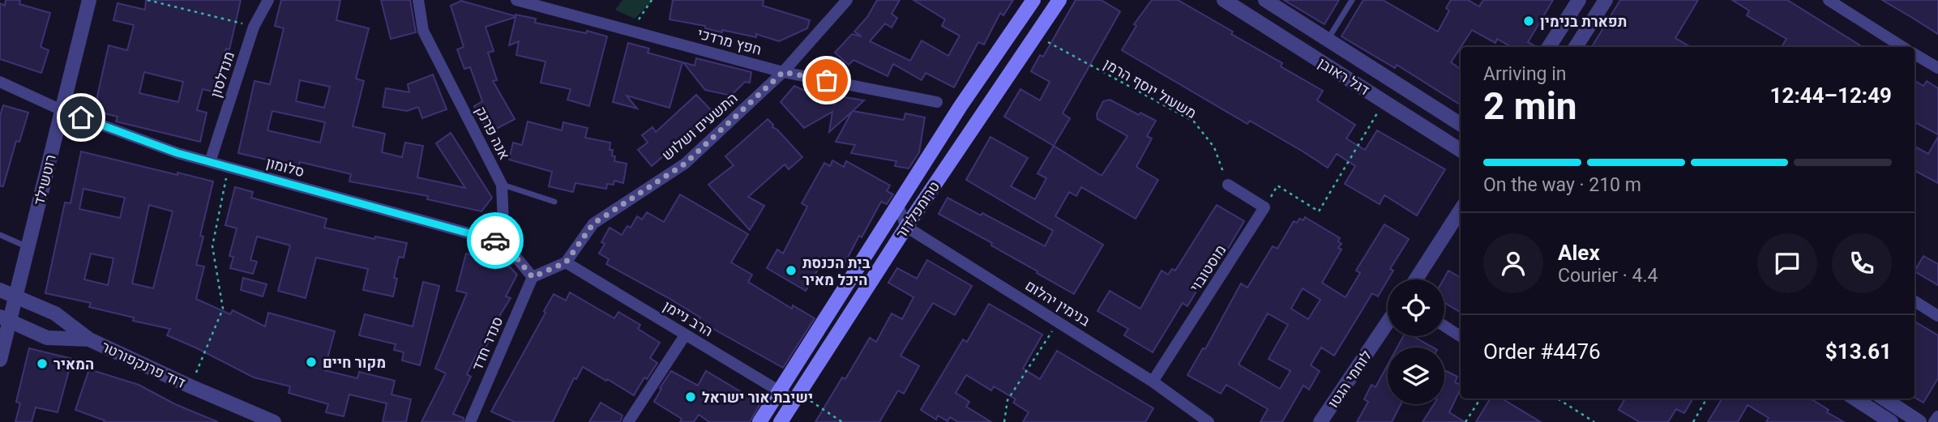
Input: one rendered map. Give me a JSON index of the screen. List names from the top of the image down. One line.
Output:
{"streets":{"main road":["טרומפלדור"],"street":["חפץ מרדכי","מנדלסון","דגל ראובן","התשעים ושלוש","אנה פרנק","סלומון","רוטשילד","מוסטובוי","בנימין יהלום","הרב ניימן","סנדר חדד","דוד פרנקפורטר","לוחמי הגטו"],"path":["משעול יוסף הרמן"]},"crossings":[["חפץ מרדכי","התשעים ושלוש"],["מנדלסון","סלומון"],["משעול יוסף הרמן","טרומפלדור"],["משעול יוסף הרמן","מוסטובוי"],["התשעים ושלוש","הרב ניימן"],["אנה פרנק","סלומון"],["סלומון","רוטשילד"],["רוטשילד","דוד פרנקפורטר"],["טרומפלדור","בנימין יהלום"],["טרומפלדור","הרב ניימן"],["מוסטובוי","בנימין יהלום"]],"places":["תפארת בנימין","בית הכנסת היכל מאיר","מקור חיים","המאיר","ישיבת אור ישראל"],"page":{"heading":["2 min","Arriving in","12:44–12:49"],"panel":["Alex","Courier · 4.4","Order #4476","$13.61"],"bar":"On the way · 210 m"}}
